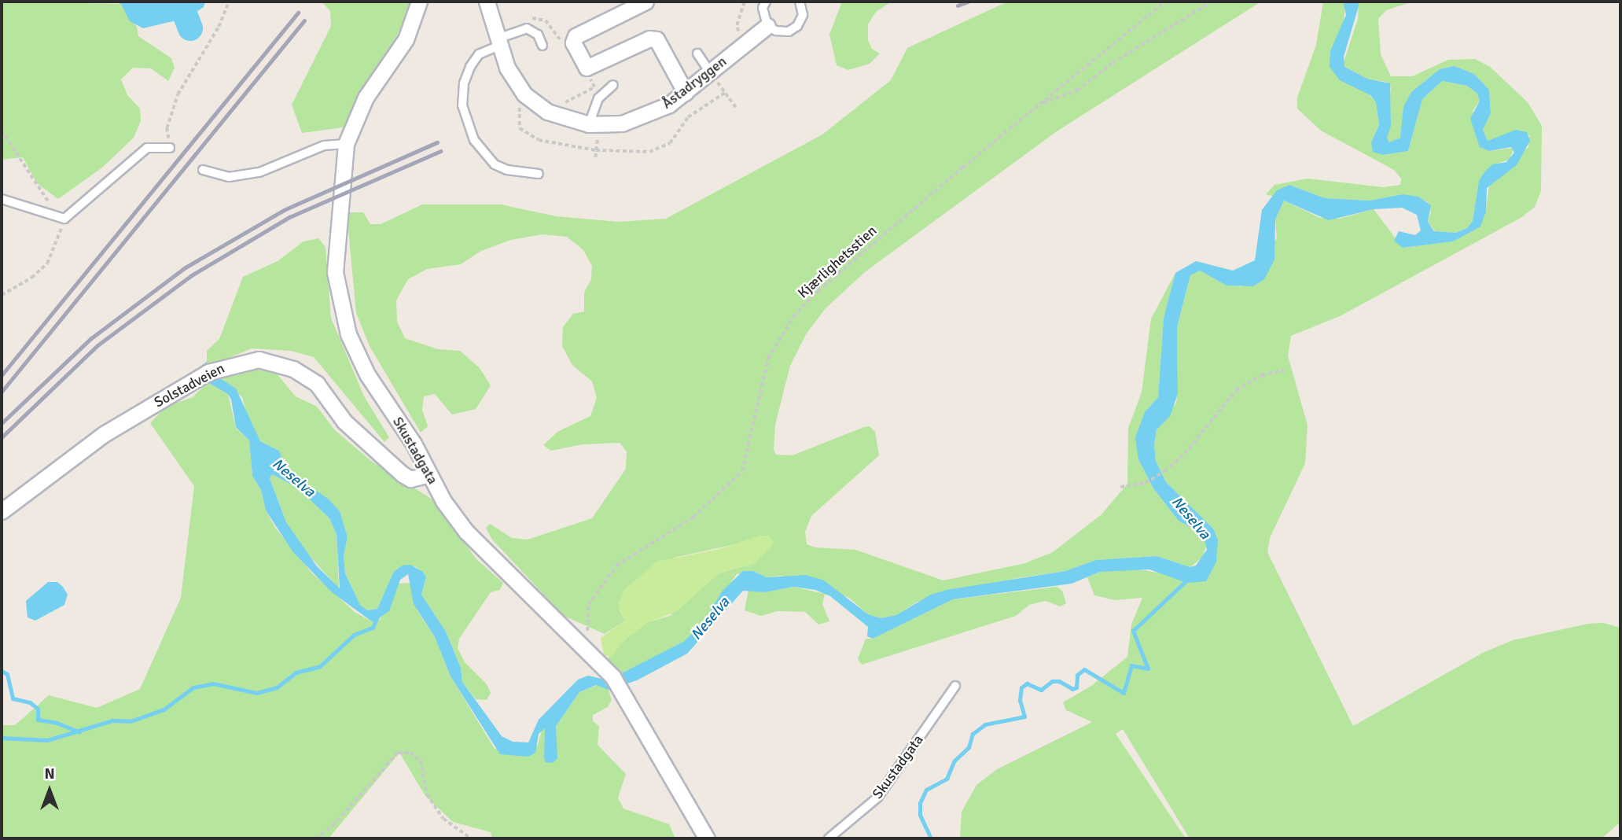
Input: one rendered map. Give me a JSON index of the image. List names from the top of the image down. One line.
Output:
{"streets":{"street":["Åstadryggen","Solstadveien","Skustadgata"],"path":["Kjærlighetsstien"]},"crossings":[["Kjærlighetsstien","Skustadgata"],["Solstadveien","Skustadgata"]],"water":["Neselva"],"north":"top"}
